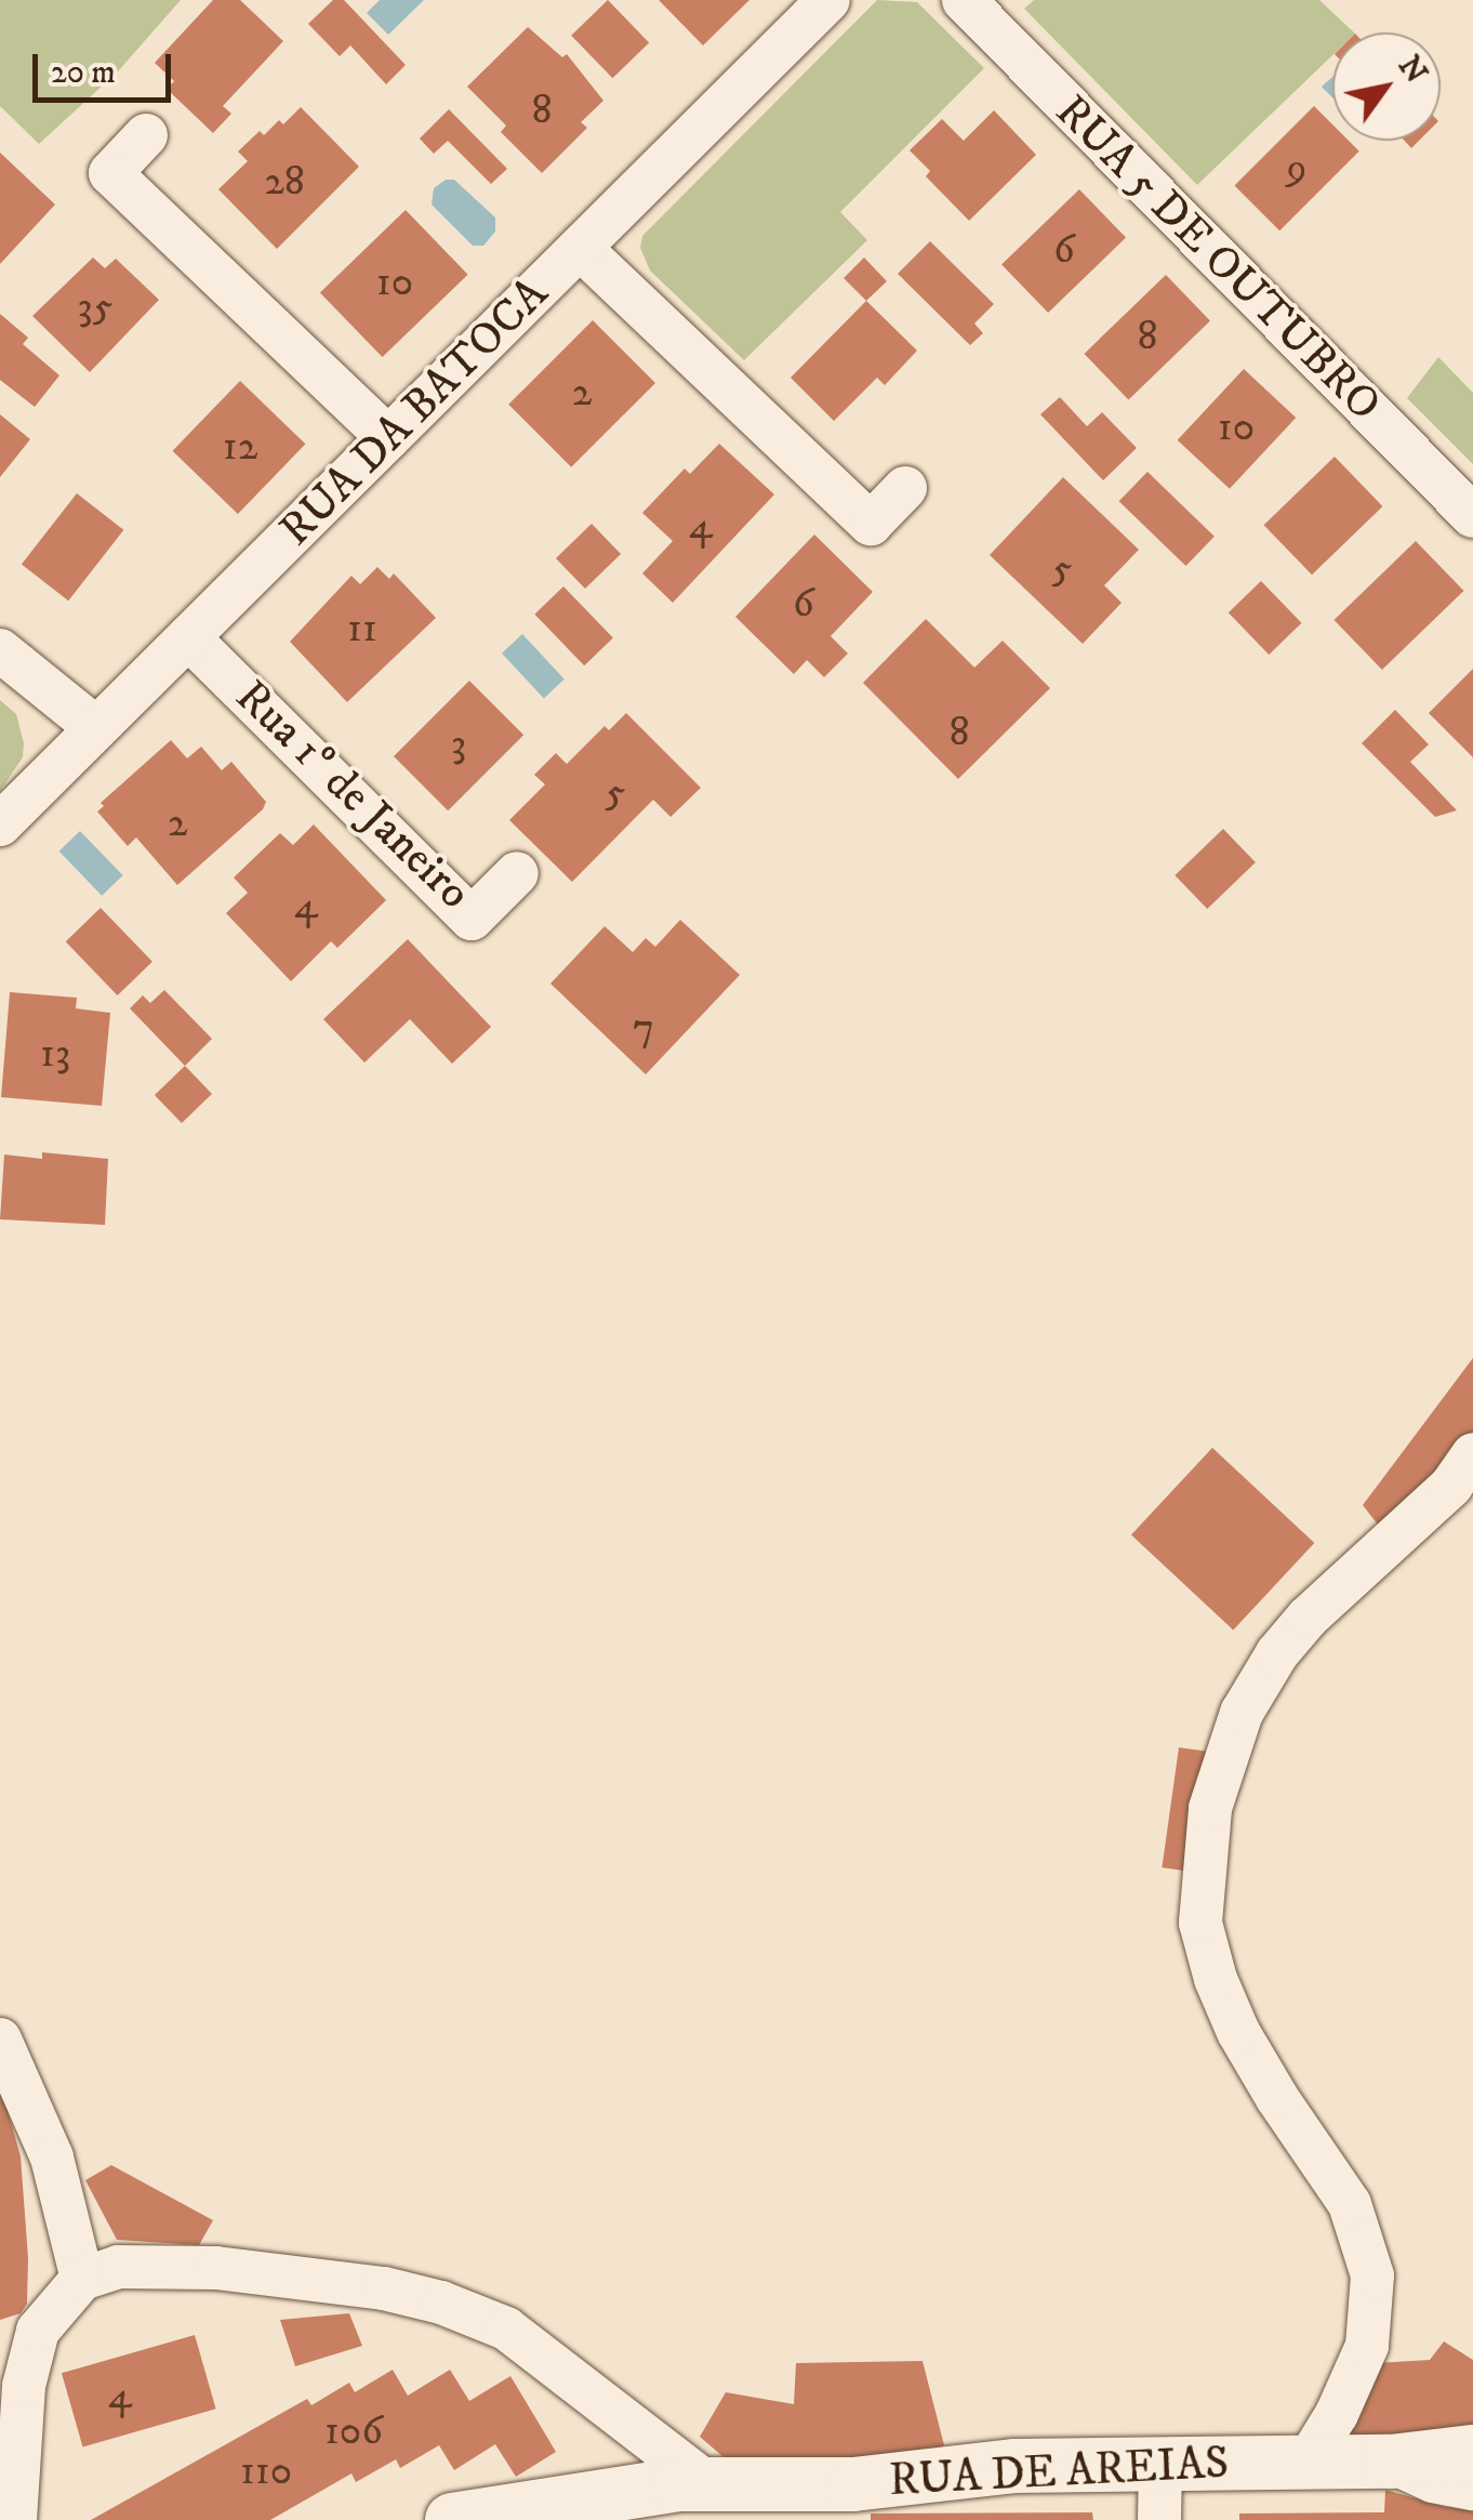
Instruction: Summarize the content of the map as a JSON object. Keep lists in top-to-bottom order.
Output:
{
  "streets": {
    "street": [
      "RUA 5 DE OUTUBRO",
      "RUA DA BATOCA",
      "Rua 1º de Janeiro",
      "RUA DE AREIAS"
    ]
  },
  "crossings": [
    ["RUA DA BATOCA", "Rua 1º de Janeiro"]
  ],
  "house_numbers": [
    "8",
    "9",
    "28",
    "6",
    "10",
    "35",
    "8",
    "2",
    "10",
    "12",
    "4",
    "5",
    "6",
    "11",
    "8",
    "3",
    "5",
    "2",
    "4",
    "7",
    "13",
    "4",
    "106",
    "110"
  ],
  "scale_bar": "20 m",
  "north": "top right"
}
